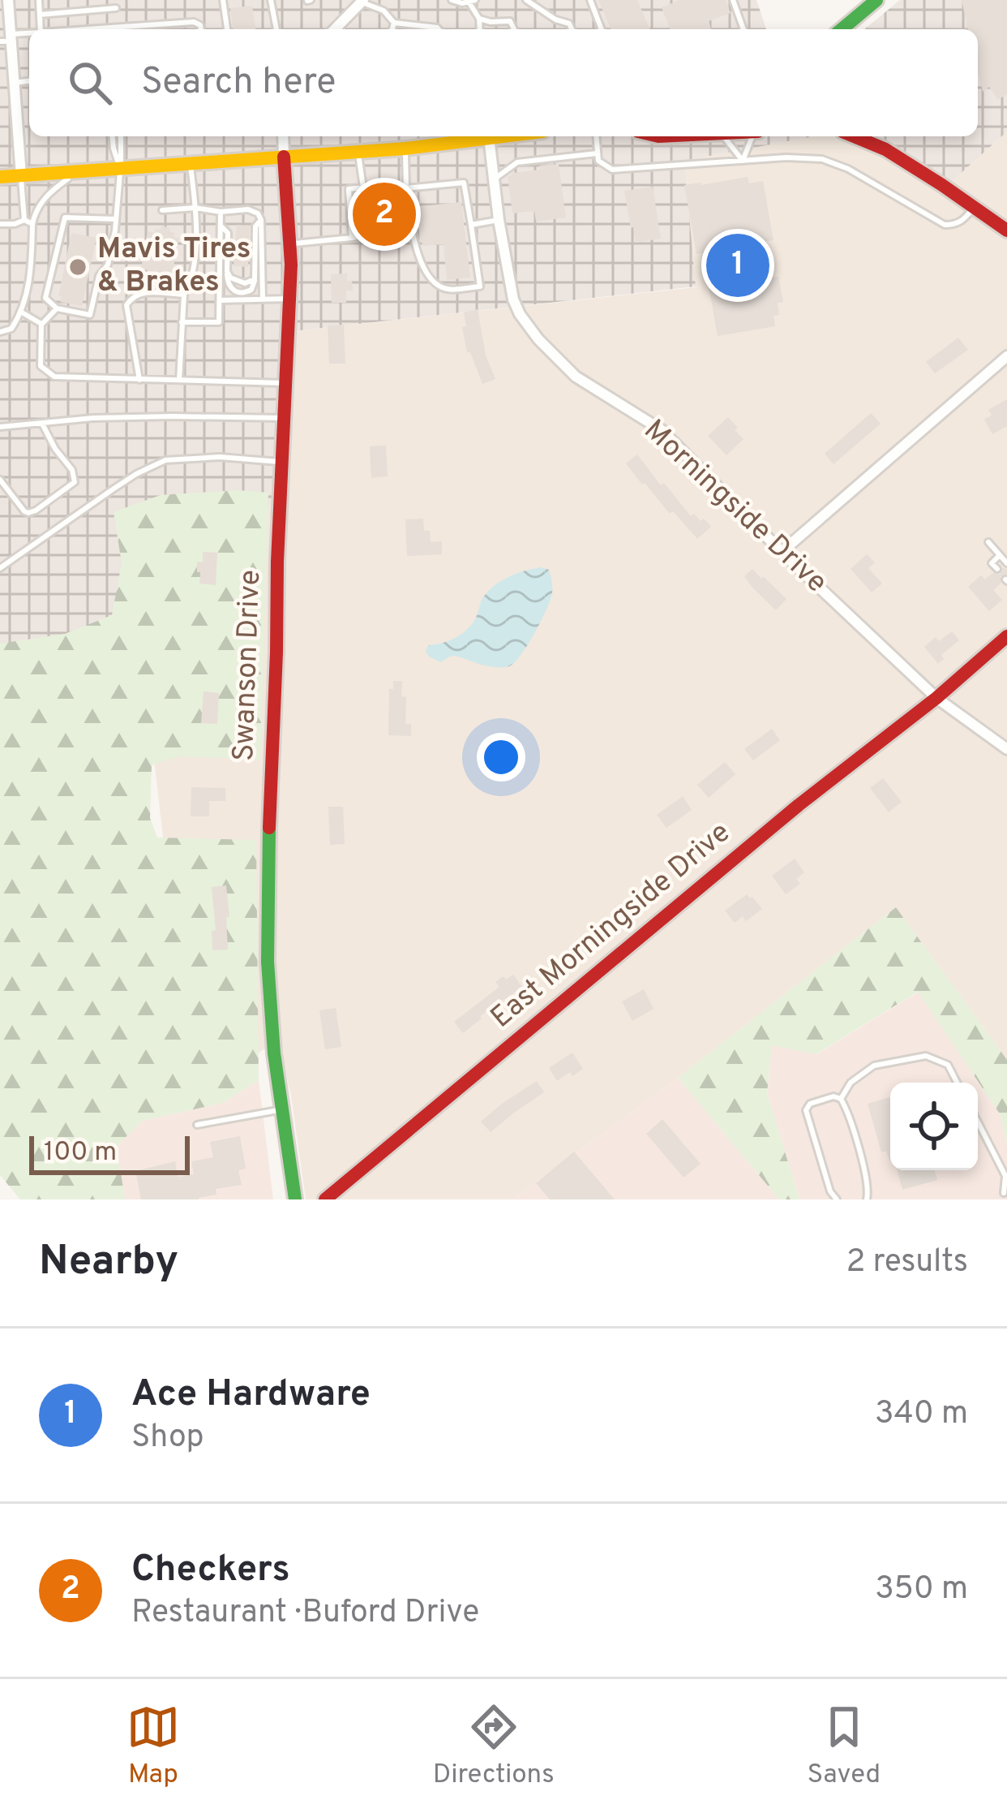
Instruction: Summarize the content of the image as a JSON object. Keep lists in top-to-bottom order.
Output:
{
  "streets": {
    "main road": ["Swanson Drive", "East Morningside Drive"],
    "street": ["Morningside Drive"]
  },
  "crossings": [
    ["Morningside Drive", "East Morningside Drive"]
  ],
  "places": ["Mavis Tires & Brakes"],
  "scale_bar": "100 m",
  "page": {
    "search": "Search here",
    "pins": ["2", "1"],
    "scale": "100 m",
    "heading": ["Nearby", "2 results"],
    "list": [
      {
        "mark": "1",
        "name": "Ace Hardware",
        "note": "Shop",
        "value": "340 m"
      },
      {
        "mark": "2",
        "name": "Checkers",
        "note": "Restaurant · Buford Drive",
        "value": "350 m"
      }
    ],
    "nav": ["Map", "Directions", "Saved"]
  }
}
